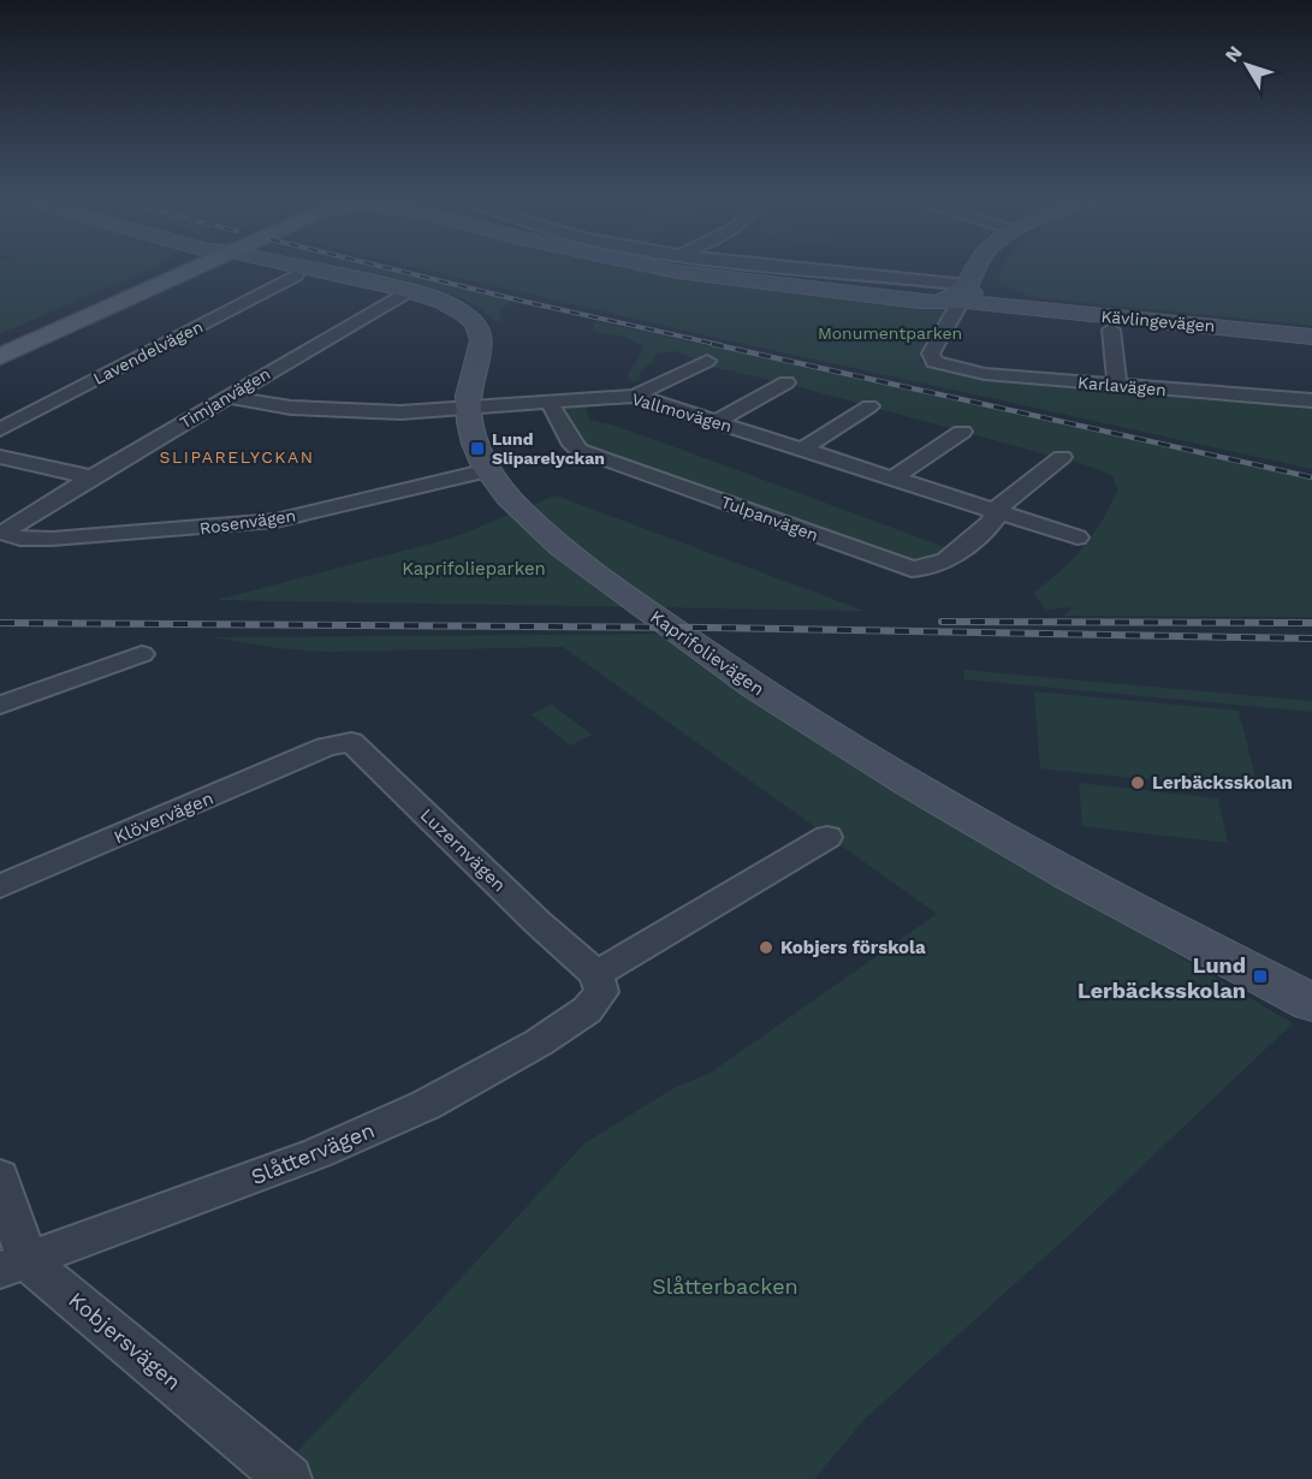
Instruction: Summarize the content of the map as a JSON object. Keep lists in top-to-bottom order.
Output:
{
  "streets": {
    "main road": ["Kävlingevägen", "Kaprifolievägen"],
    "street": [
      "Lavendelvägen",
      "Karlavägen",
      "Timjanvägen",
      "Vallmovägen",
      "Tulpanvägen",
      "Rosenvägen",
      "Klövervägen",
      "Luzernvägen",
      "Slåttervägen",
      "Kobjersvägen"
    ]
  },
  "crossings": [
    ["Kävlingevägen", "Karlavägen"],
    ["Timjanvägen", "Vallmovägen"],
    ["Timjanvägen", "Rosenvägen"],
    ["Timjanvägen", "Kaprifolievägen"],
    ["Vallmovägen", "Tulpanvägen"],
    ["Vallmovägen", "Kaprifolievägen"],
    ["Rosenvägen", "Kaprifolievägen"],
    ["Klövervägen", "Luzernvägen"],
    ["Luzernvägen", "Slåttervägen"],
    ["Slåttervägen", "Kobjersvägen"]
  ],
  "districts": ["SLIPARELYCKAN"],
  "parks": ["Monumentparken", "Kaprifolieparken", "Slåtterbacken"],
  "places": {
    "transit": ["Lund Sliparelyckan", "Lund Lerbäcksskolan"],
    "other": ["Lerbäcksskolan", "Kobjers förskola"]
  },
  "north": "top left"
}
